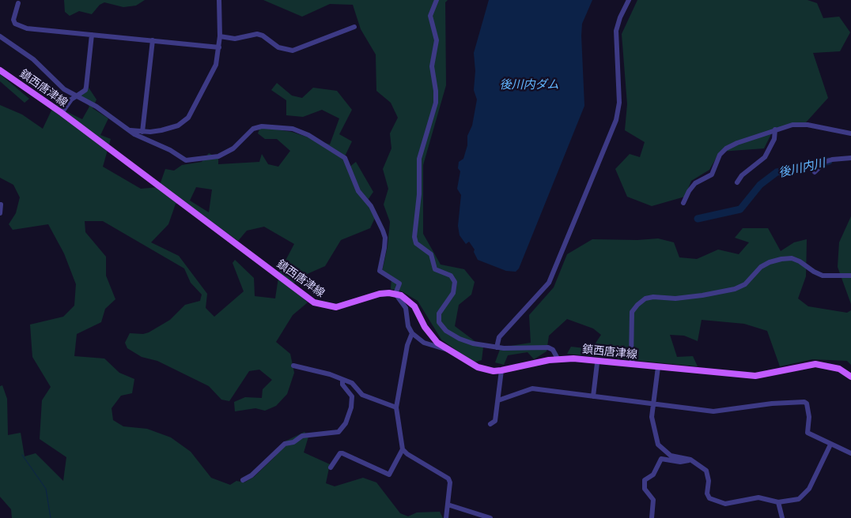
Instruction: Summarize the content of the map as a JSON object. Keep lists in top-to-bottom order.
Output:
{
  "streets": {
    "main road": ["鎮西唐津線"]
  },
  "water": ["後川内ダム", "後川内川"]
}
